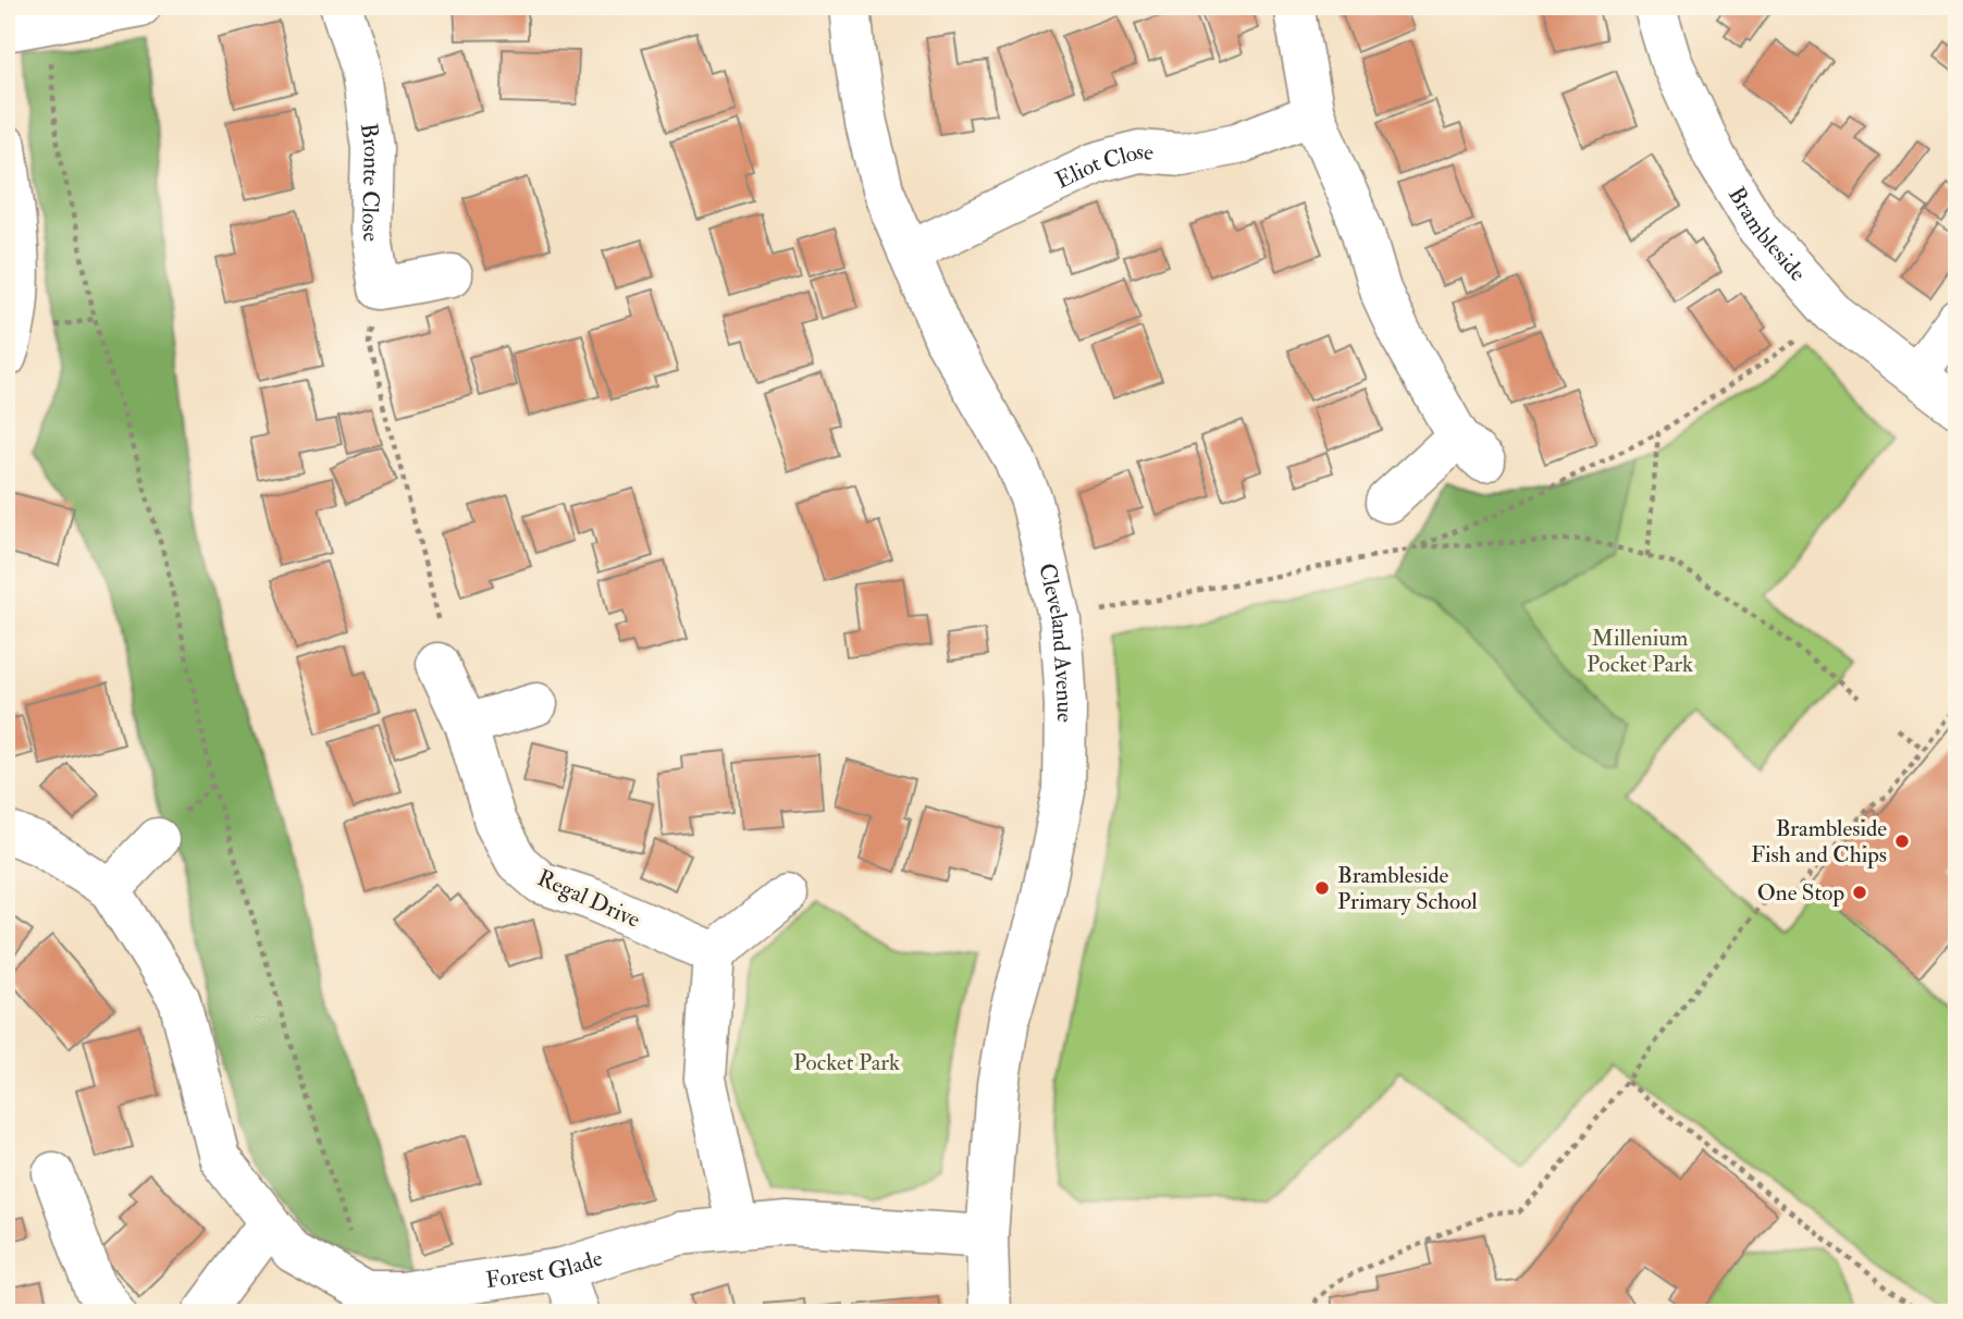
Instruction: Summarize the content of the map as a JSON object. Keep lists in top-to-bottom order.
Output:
{
  "streets": {
    "street": [
      "Eliot Close",
      "Bronte Close",
      "Brambleside",
      "Cleveland Avenue",
      "Regal Drive",
      "Forest Glade"
    ]
  },
  "crossings": [
    ["Eliot Close", "Cleveland Avenue"],
    ["Cleveland Avenue", "Forest Glade"]
  ],
  "parks": ["Millenium Pocket Park", "Pocket Park"],
  "places": ["Brambleside Fish and Chips", "Brambleside Primary School", "One Stop"]
}
